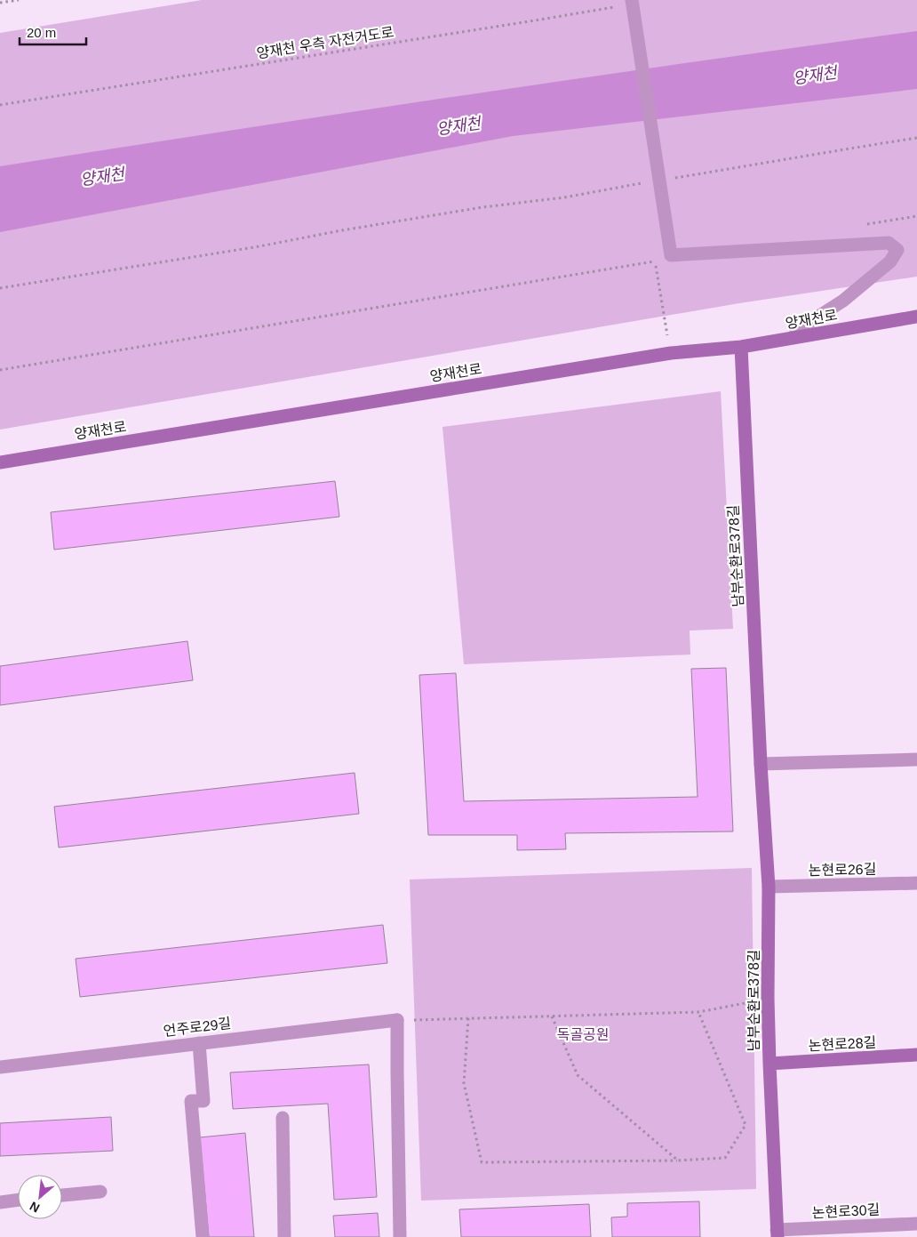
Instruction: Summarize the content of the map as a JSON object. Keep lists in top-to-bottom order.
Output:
{
  "streets": {
    "street": [
      "양재천로",
      "남부순환로378길",
      "논현로26길",
      "언주로29길",
      "논현로28길",
      "논현로30길"
    ],
    "path": ["양재천 우측 자전거도로"]
  },
  "crossings": [
    ["양재천로", "남부순환로378길"],
    ["남부순환로378길", "논현로26길"],
    ["남부순환로378길", "논현로28길"],
    ["남부순환로378길", "논현로30길"]
  ],
  "water": ["양재천"],
  "parks": ["독골공원"],
  "scale_bar": "20 m",
  "north": "bottom left"
}
